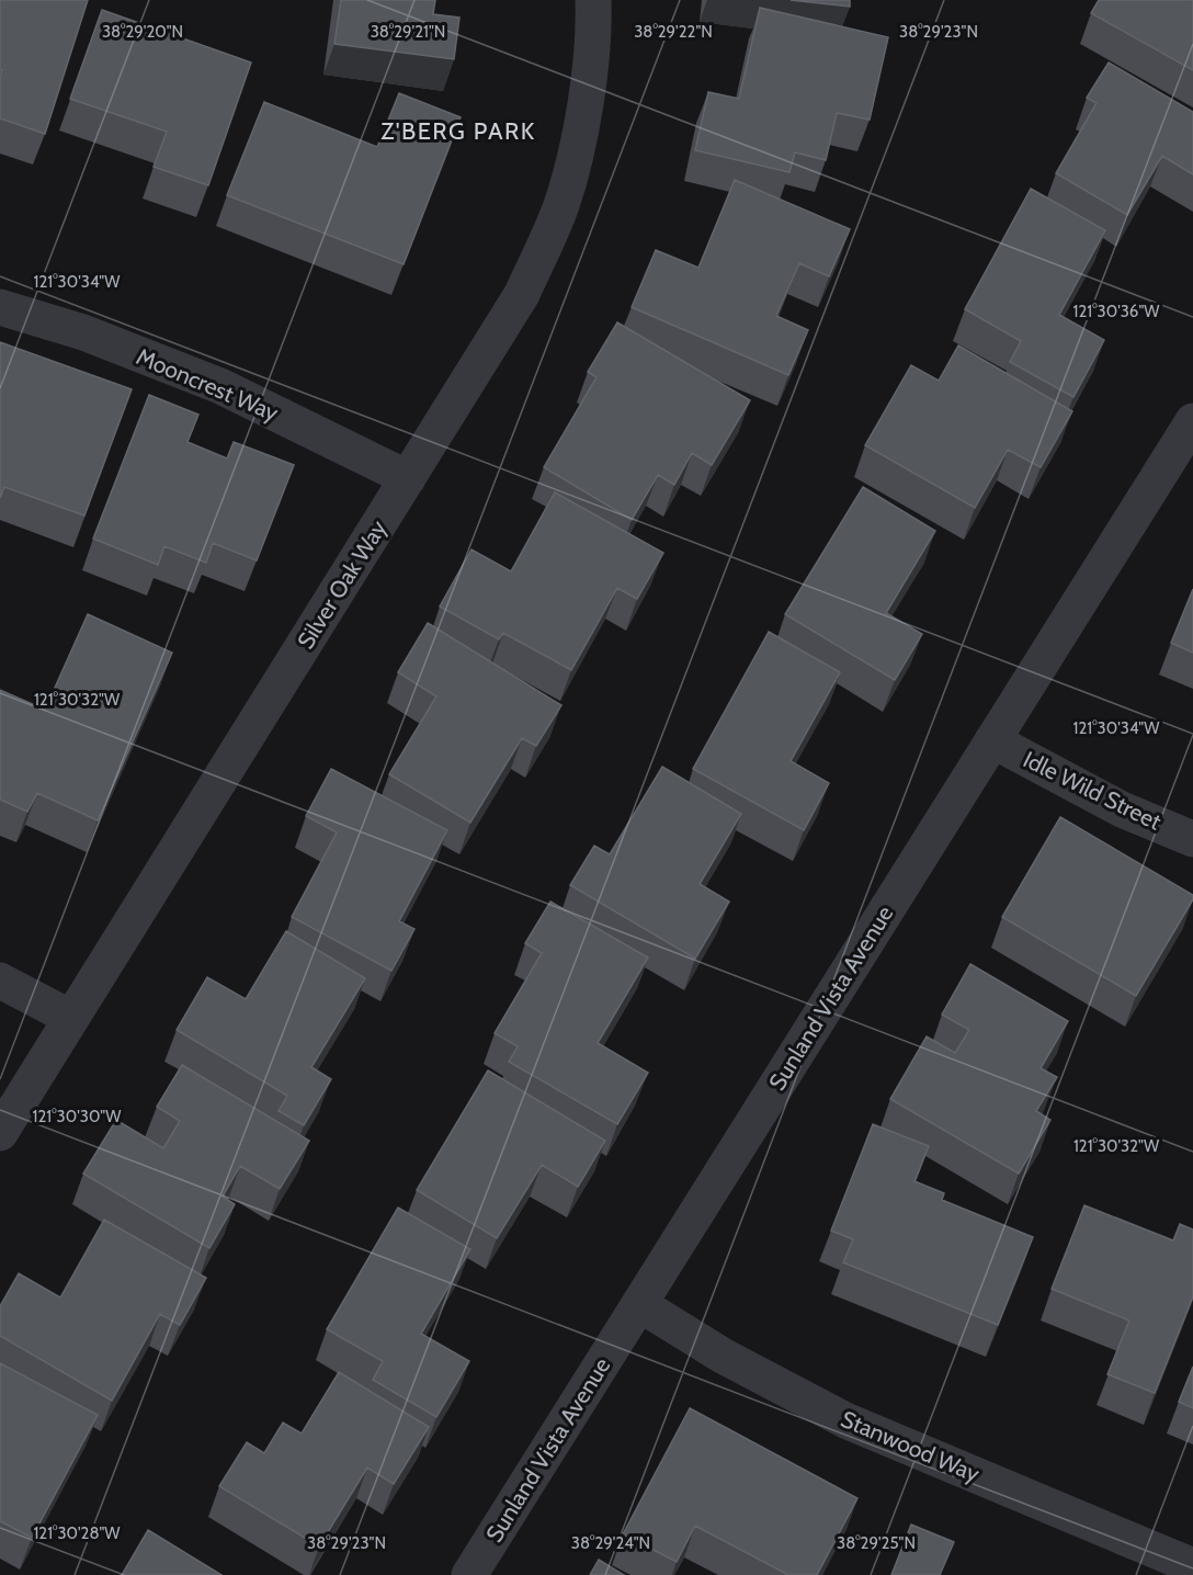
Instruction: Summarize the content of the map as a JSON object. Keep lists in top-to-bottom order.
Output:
{
  "streets": {
    "street": [
      "Mooncrest Way",
      "Silver Oak Way",
      "Idle Wild Street",
      "Sunland Vista Avenue",
      "Stanwood Way"
    ]
  },
  "crossings": [
    ["Mooncrest Way", "Silver Oak Way"],
    ["Idle Wild Street", "Sunland Vista Avenue"],
    ["Sunland Vista Avenue", "Stanwood Way"]
  ],
  "districts": ["Z'BERG PARK"],
  "coordinates": [
    "38°29'20\"N",
    "38°29'21\"N",
    "38°29'22\"N",
    "38°29'23\"N",
    "121°30'34\"W",
    "121°30'36\"W",
    "121°30'32\"W",
    "121°30'30\"W",
    "121°30'28\"W",
    "38°29'24\"N",
    "38°29'25\"N"
  ]
}
